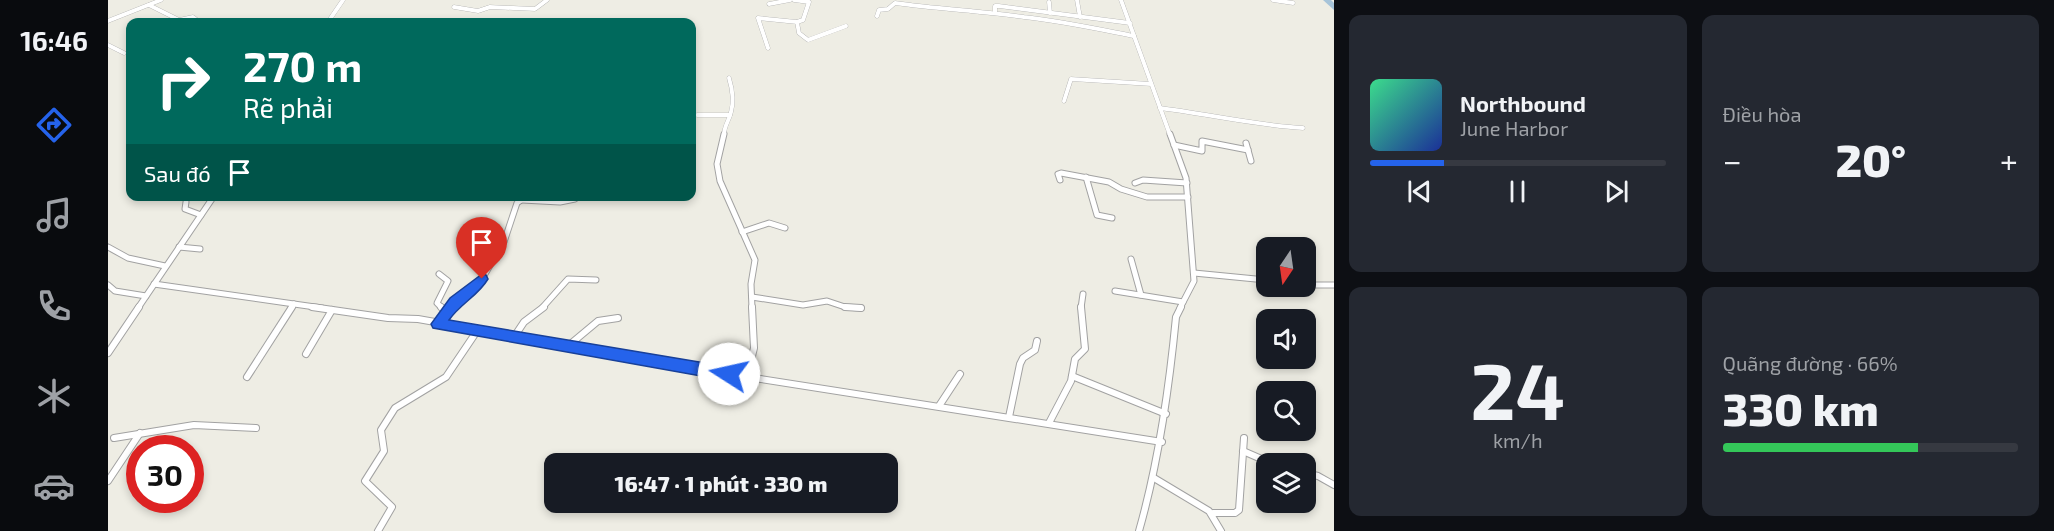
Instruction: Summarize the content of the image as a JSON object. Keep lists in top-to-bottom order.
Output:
{
  "north": "bottom",
  "page": {
    "tabs": "16:46",
    "tile": [
      "Điều hòa",
      ["24", "km/h"],
      ["Quãng đường · 66%", "330 km"]
    ],
    "turn": ["270 m", "Rẽ phải"],
    "song": ["Northbound", "June Harbor"],
    "heat": ["−", "20°", "+"],
    "then": "Sau đó",
    "limit": "30",
    "trip": "16:47 · 1 phút · 330 m"
  }
}
